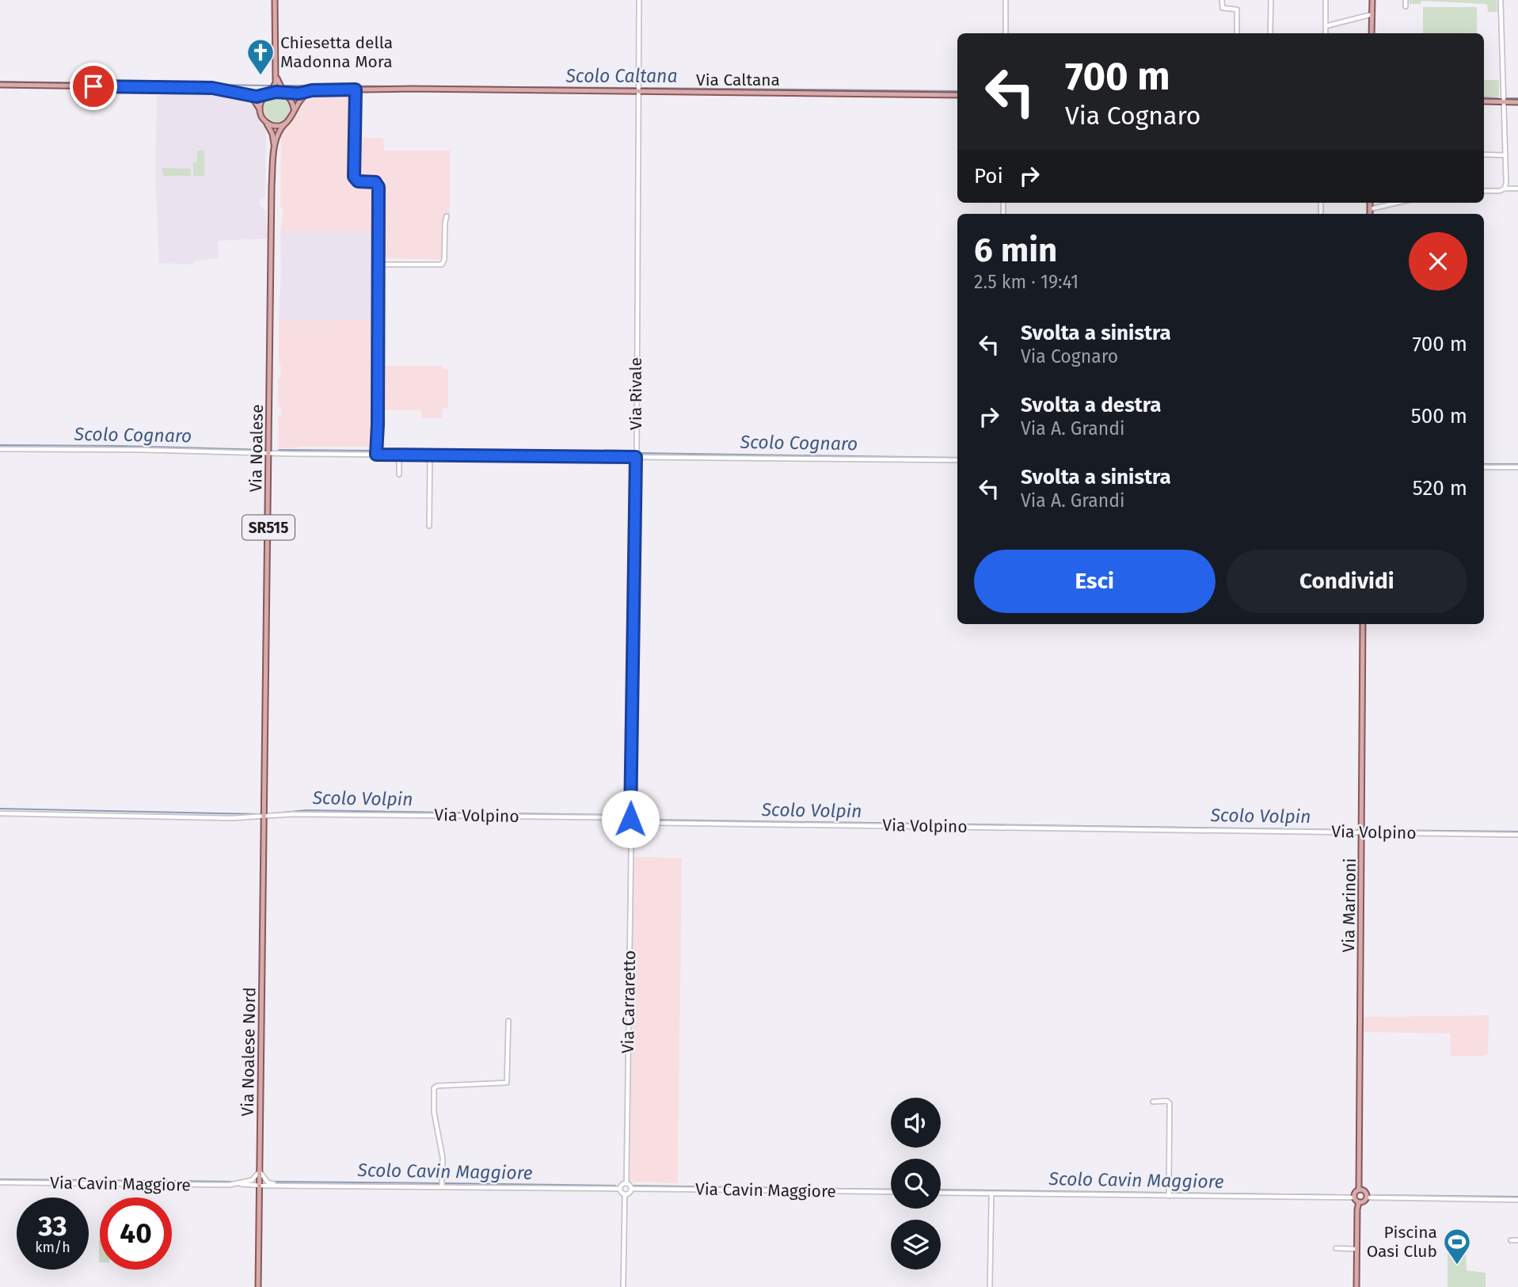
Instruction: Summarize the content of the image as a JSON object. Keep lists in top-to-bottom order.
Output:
{
  "streets": {
    "main road": [
      "Via Caltana",
      "Via Noalese",
      "SR515",
      "Via Marinoni",
      "Via Noalese Nord"
    ],
    "street": [
      "Via Rivale",
      "Via Volpino",
      "Via Carraretto",
      "Via Cavin Maggiore"
    ]
  },
  "crossings": [
    ["Via Caltana", "Via Rivale"],
    ["Via Caltana", "Via Noalese"],
    ["Via Rivale", "Via Volpino"],
    ["Via Rivale", "Via Carraretto"],
    ["Via Noalese", "Via Volpino"],
    ["Via Noalese", "Via Noalese Nord"],
    ["Via Volpino", "Via Marinoni"],
    ["Via Volpino", "Via Carraretto"],
    ["Via Volpino", "Via Noalese Nord"],
    ["Via Carraretto", "Via Cavin Maggiore"],
    ["Via Noalese Nord", "Via Cavin Maggiore"]
  ],
  "water": [
    "Scolo Caltana",
    "Scolo Cognaro",
    "Scolo Volpin",
    "Scolo Cavin Maggiore"
  ],
  "places": {
    "church": ["Chiesetta della Madonna Mora"],
    "sports": ["Piscina Oasi Club"]
  },
  "page": {
    "turn": ["700 m", "Via Cognaro"],
    "then": "Poi",
    "heading": ["6 min", "2.5 km · 19:41"],
    "list": [
      {
        "name": "Svolta a sinistra",
        "note": "Via Cognaro",
        "value": "700 m"
      },
      {
        "name": "Svolta a destra",
        "note": "Via A. Grandi",
        "value": "500 m"
      },
      {
        "name": "Svolta a sinistra",
        "note": "Via A. Grandi",
        "value": "520 m"
      }
    ],
    "buttons": ["Esci", "Condividi"],
    "speed": "33 km/h",
    "limit": "40"
  }
}
